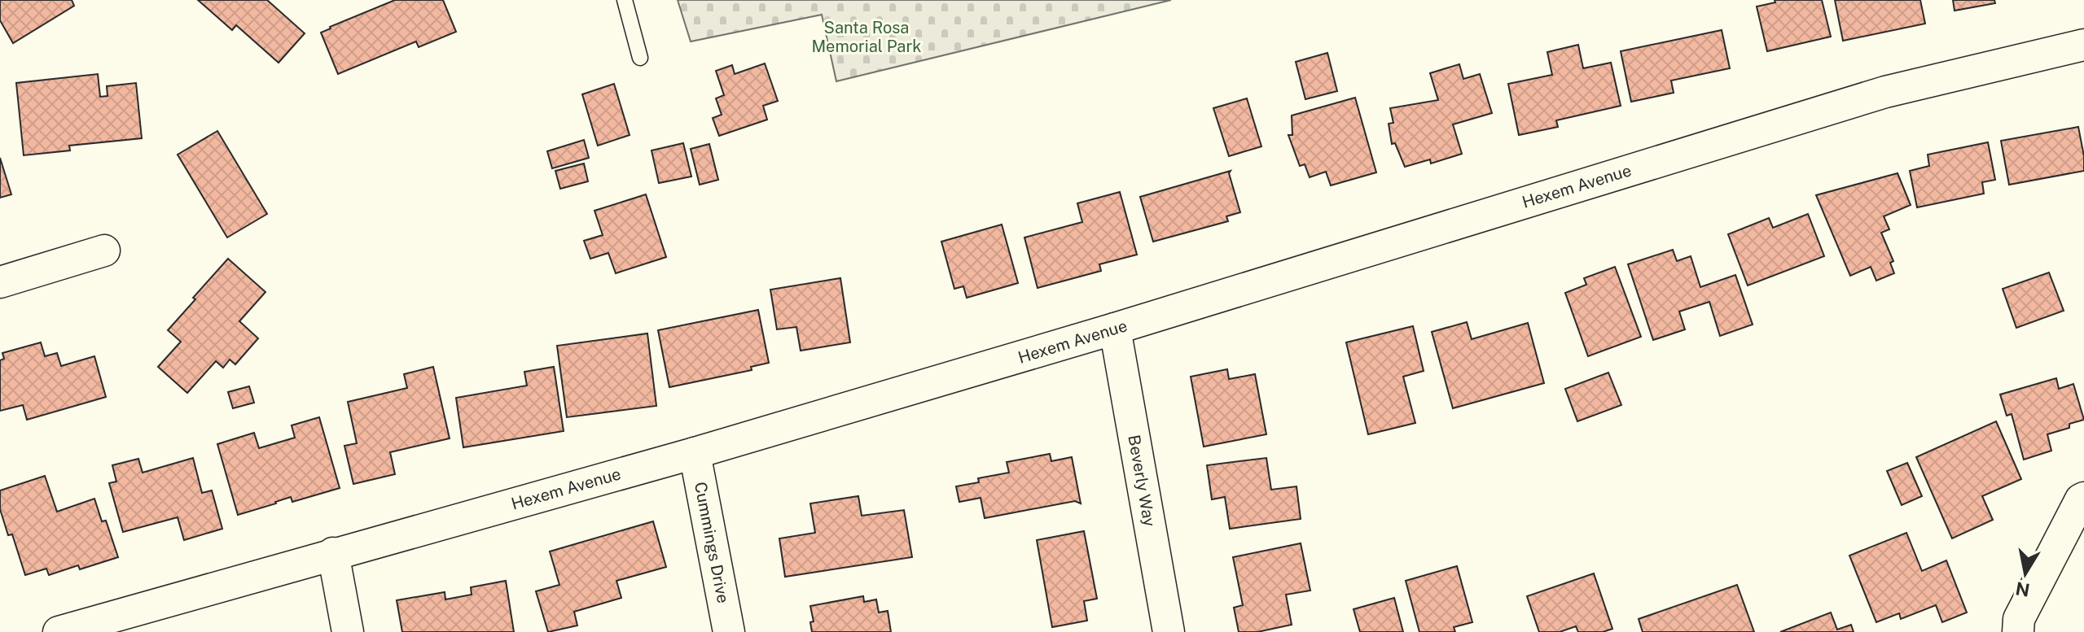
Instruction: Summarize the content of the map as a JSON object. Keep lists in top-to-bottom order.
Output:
{
  "streets": {
    "street": ["Hexem Avenue", "Beverly Way", "Cummings Drive"]
  },
  "crossings": [
    ["Hexem Avenue", "Beverly Way"],
    ["Hexem Avenue", "Cummings Drive"]
  ],
  "parks": ["Santa Rosa Memorial Park"],
  "north": "bottom"
}
